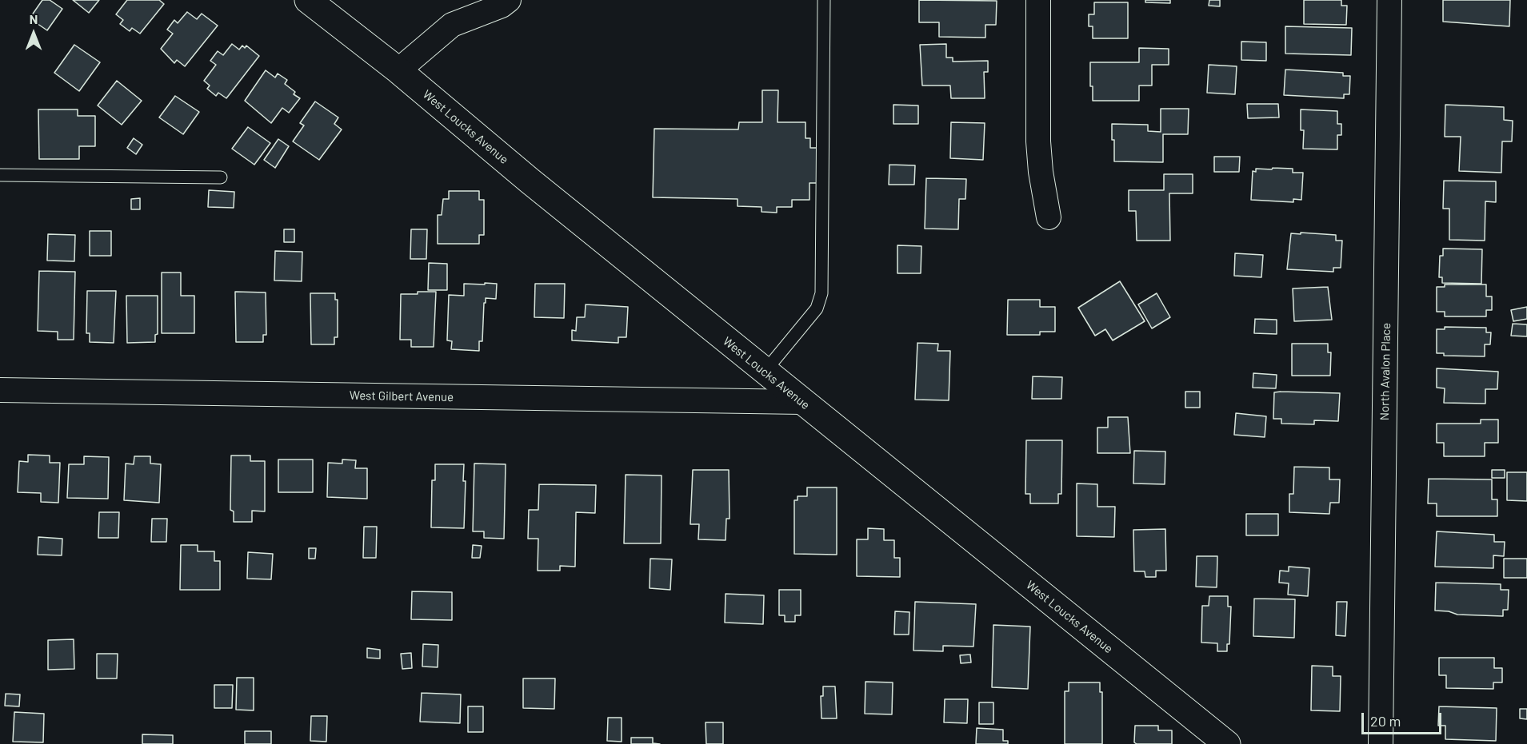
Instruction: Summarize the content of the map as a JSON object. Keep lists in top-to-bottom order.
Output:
{
  "streets": {
    "street": ["West Loucks Avenue", "North Avalon Place", "West Gilbert Avenue"]
  },
  "crossings": [
    ["West Loucks Avenue", "West Gilbert Avenue"]
  ],
  "scale_bar": "20 m",
  "north": "top"
}
